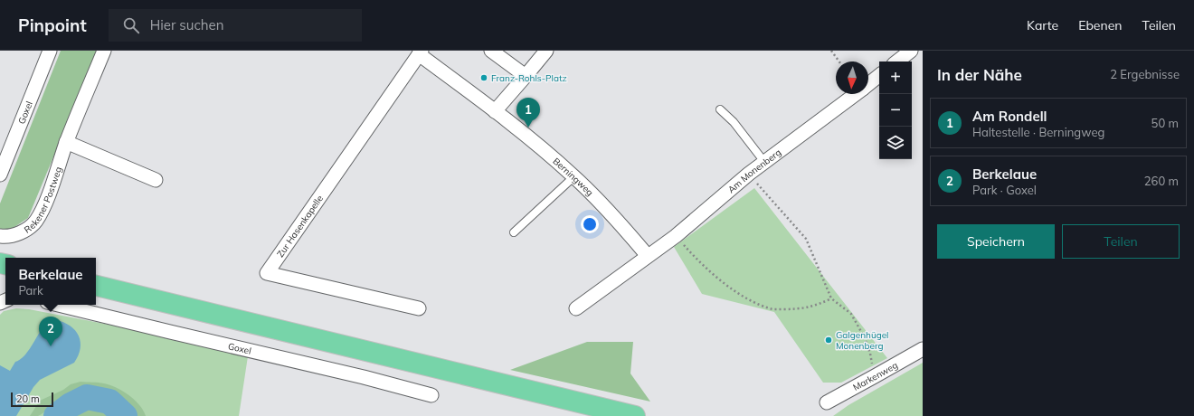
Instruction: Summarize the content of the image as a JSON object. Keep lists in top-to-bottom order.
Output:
{
  "streets": {
    "street": [
      "Goxel",
      "Am Monenberg",
      "Berningweg",
      "Rekener Postweg",
      "Zur Hasenkapelle",
      "Markenweg"
    ]
  },
  "crossings": [
    ["Am Monenberg", "Berningweg"],
    ["Berningweg", "Zur Hasenkapelle"]
  ],
  "places": ["Franz-Rohls-Platz", "Galgenhügel Monenberg"],
  "scale_bar": "20 m",
  "north": "bottom",
  "page": {
    "header": "Pinpoint",
    "search": "Hier suchen",
    "nav": ["Karte", "Ebenen", "Teilen"],
    "heading": ["In der Nähe", "2 Ergebnisse"],
    "map_buttons": ["+", "−"],
    "pins": ["1", "2"],
    "list": [
      {
        "mark": "1",
        "name": "Am Rondell",
        "note": "Haltestelle · Berningweg",
        "value": "50 m"
      },
      {
        "mark": "2",
        "name": "Berkelaue",
        "note": "Park · Goxel",
        "value": "260 m"
      }
    ],
    "buttons": ["Speichern", "Teilen"],
    "popup": ["Berkelaue", "Park"],
    "scale": "20 m"
  }
}
